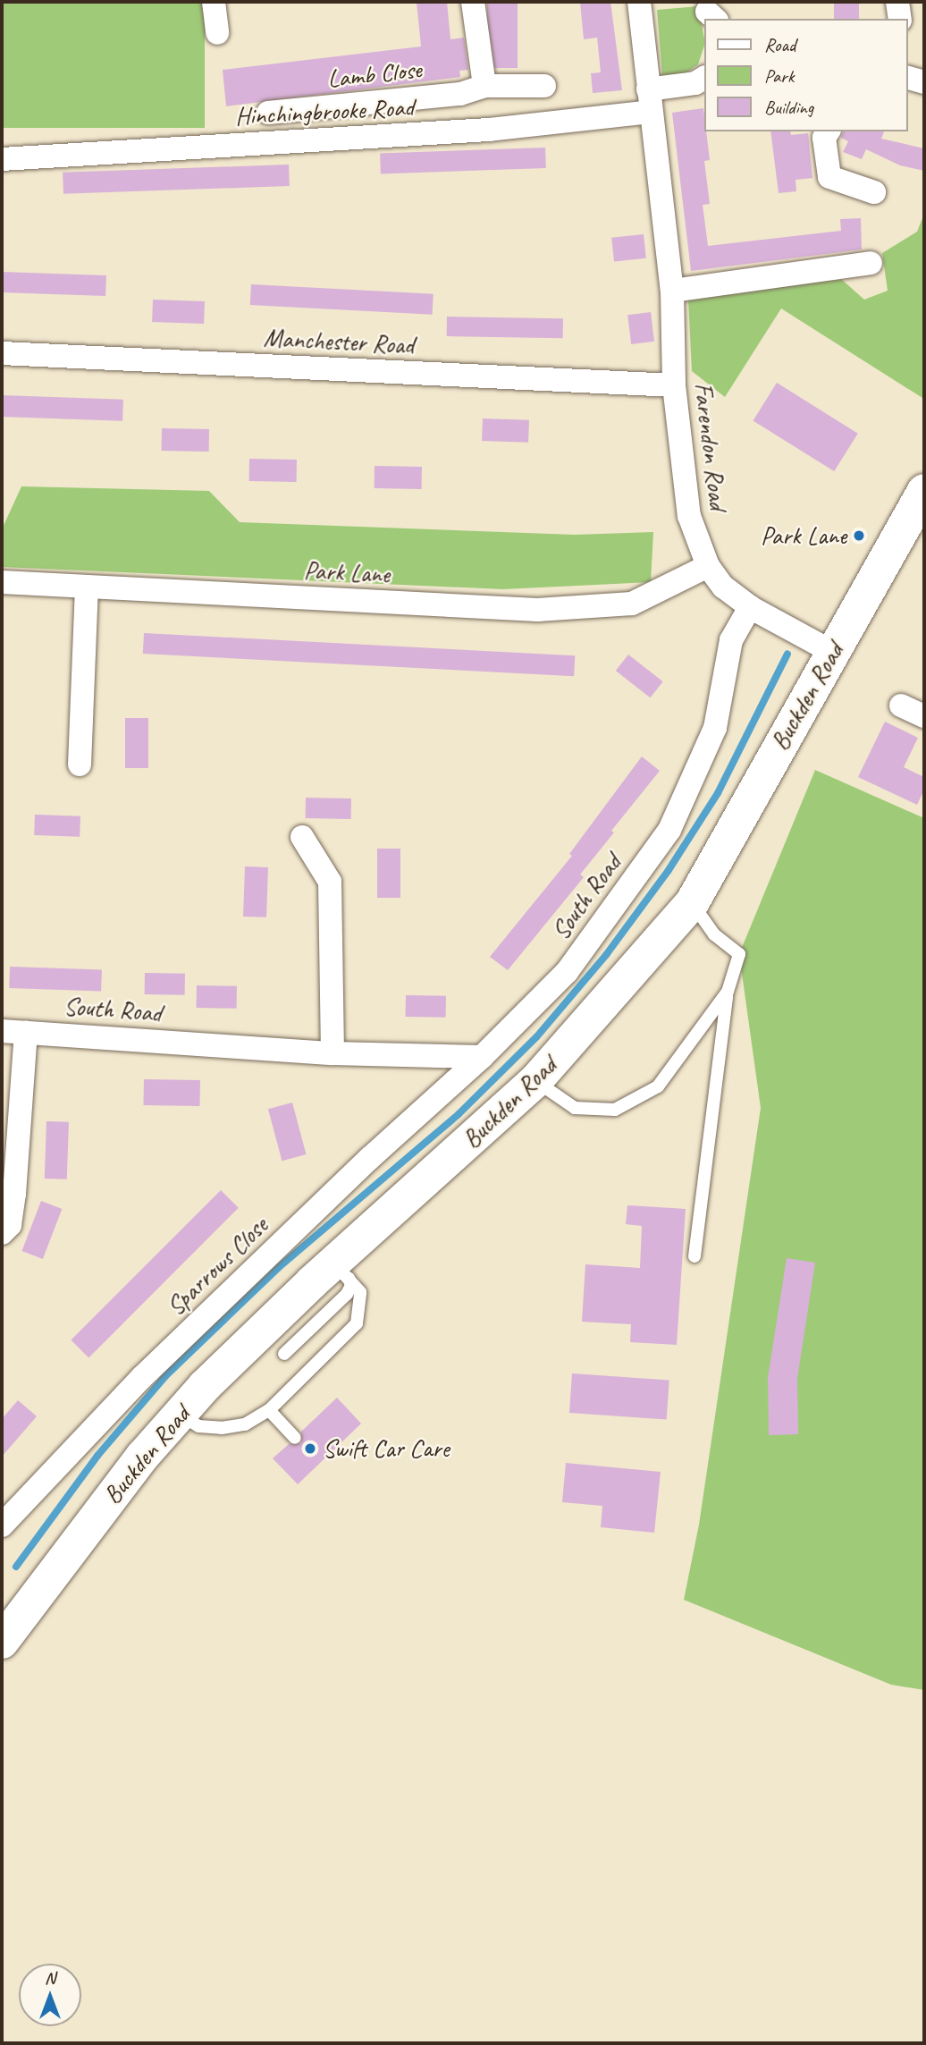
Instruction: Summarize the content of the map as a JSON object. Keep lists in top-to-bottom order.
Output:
{
  "streets": {
    "main road": ["Buckden Road"],
    "street": [
      "Lamb Close",
      "Hinchingbrooke Road",
      "Manchester Road",
      "Farendon Road",
      "Park Lane",
      "South Road",
      "Sparrows Close"
    ]
  },
  "crossings": [
    ["Hinchingbrooke Road", "Farendon Road"],
    ["Manchester Road", "Farendon Road"],
    ["Farendon Road", "Park Lane"],
    ["Farendon Road", "Buckden Road"],
    ["Farendon Road", "South Road"],
    ["South Road", "Sparrows Close"]
  ],
  "places": ["Park Lane", "Swift Car Care"],
  "legend": ["Road", "Park", "Building"],
  "north": "top"
}
